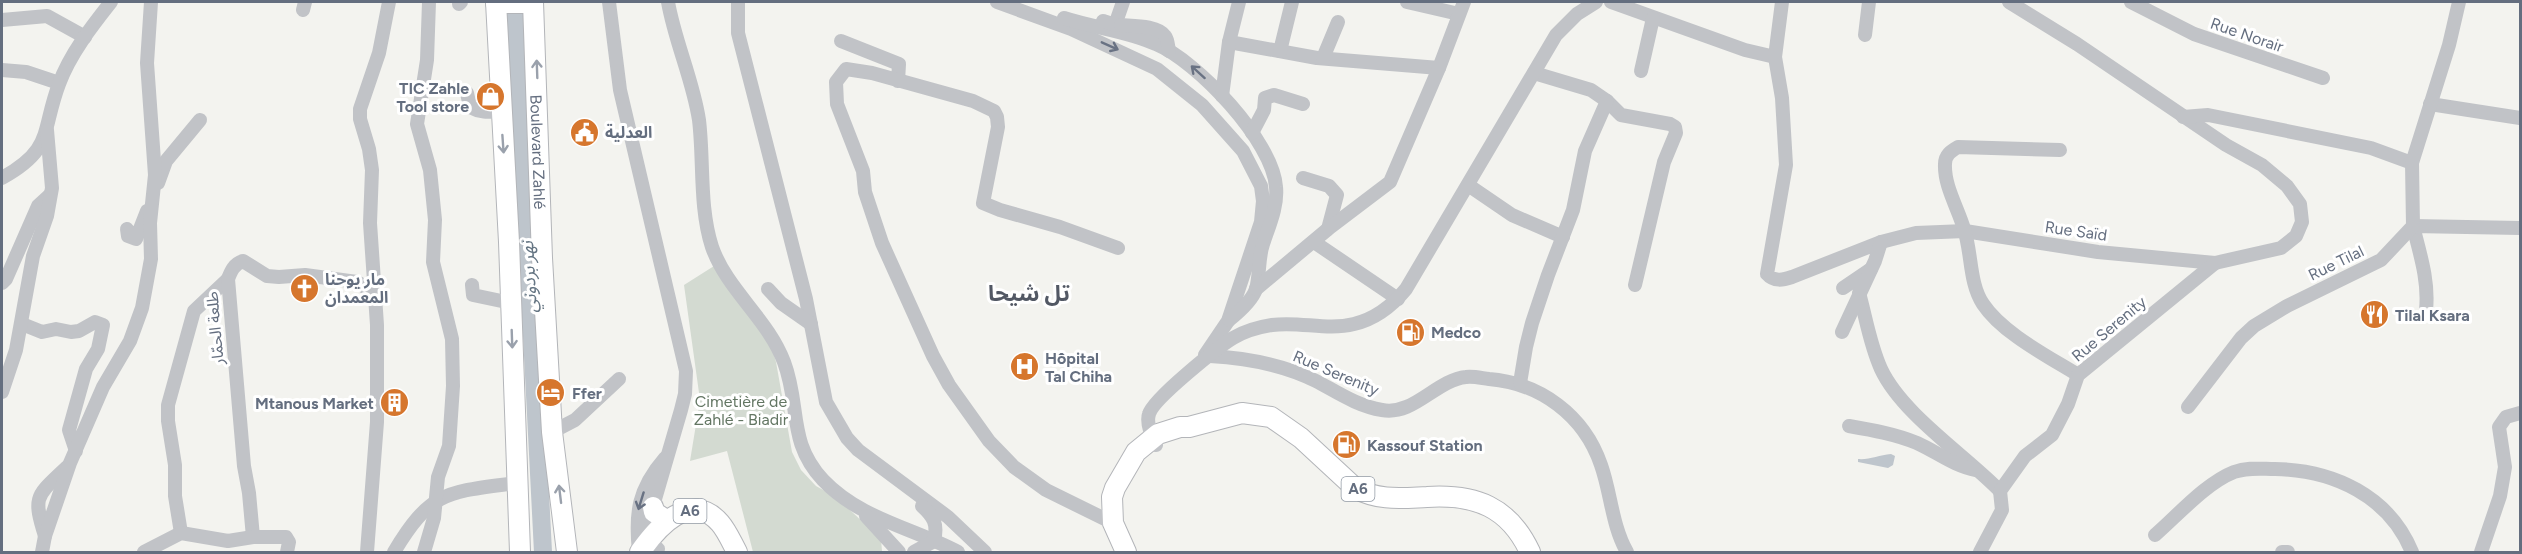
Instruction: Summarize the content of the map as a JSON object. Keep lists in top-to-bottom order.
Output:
{
  "streets": {
    "highway": ["Boulevard Zahlé", "A6"],
    "street": [
      "Rue Norair",
      "Rue Saïd",
      "Rue Tilal",
      "طلعة الحمّار",
      "Rue Serenity"
    ]
  },
  "crossings": [
    ["Rue Saïd", "Rue Serenity"]
  ],
  "districts": ["تل شيحا"],
  "water": ["نهر بردوني"],
  "parks": ["Cimetière de Zahlé - Biadir"],
  "places": {
    "shop": ["TIC Zahle Tool store"],
    "public building": ["العدلية"],
    "church": ["مار يوحنا المعمدان"],
    "restaurant": ["Tilal Ksara"],
    "fuel station": ["Medco", "Kassouf Station"],
    "hospital": ["Hôpital Tal Chiha"],
    "hotel": ["Ffer"],
    "building": ["Mtanous Market"]
  }
}
